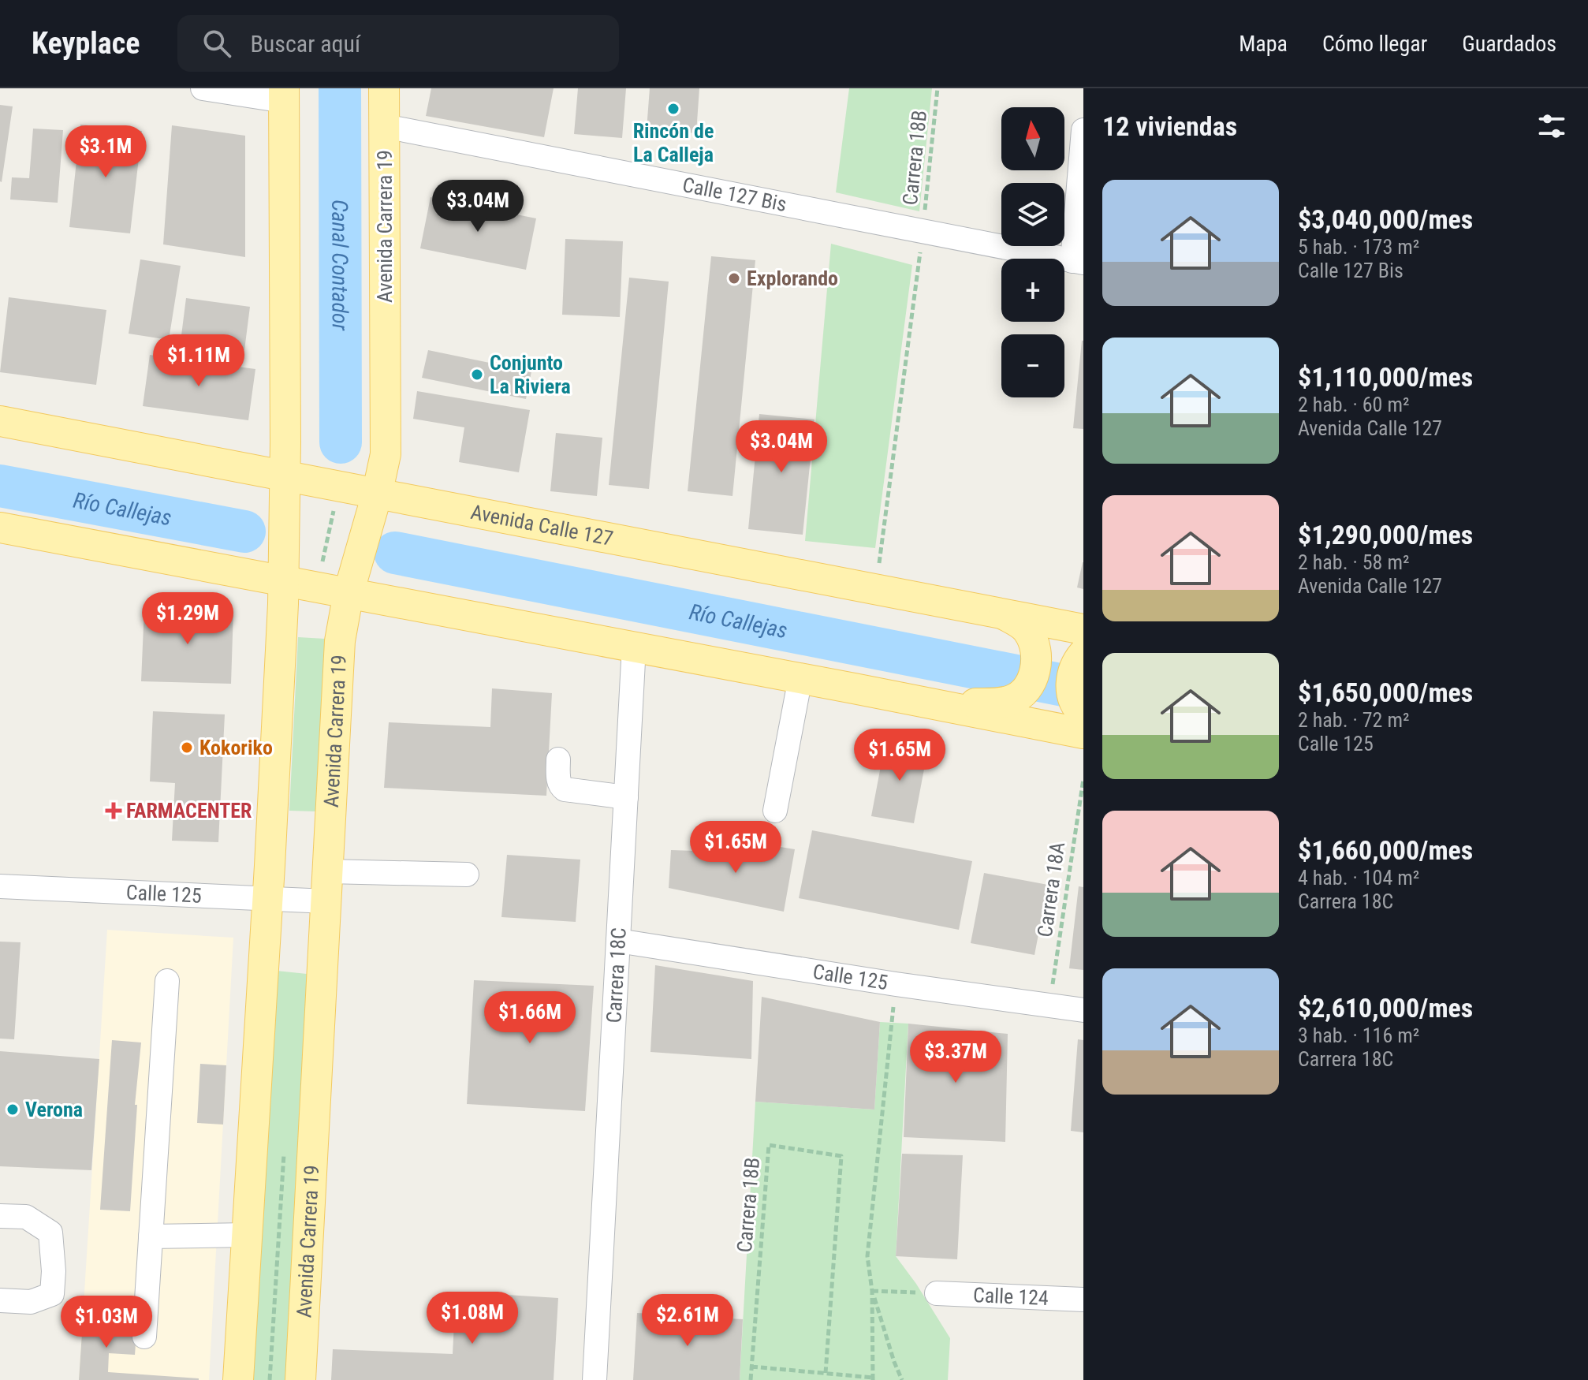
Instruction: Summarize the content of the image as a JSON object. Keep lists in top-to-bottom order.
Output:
{
  "streets": {
    "main road": ["Avenida Carrera 19", "Avenida Calle 127"],
    "street": [
      "Calle 127 Bis",
      "Calle 125",
      "Carrera 18C",
      "Calle 124"
    ],
    "path": ["Carrera 18B", "Carrera 18A"]
  },
  "crossings": [
    ["Carrera 18B", "Calle 127 Bis"],
    ["Carrera 18B", "Avenida Calle 127"],
    ["Calle 127 Bis", "Avenida Carrera 19"],
    ["Avenida Carrera 19", "Avenida Calle 127"],
    ["Avenida Carrera 19", "Calle 125"],
    ["Carrera 18A", "Calle 125"],
    ["Calle 125", "Carrera 18C"]
  ],
  "water": ["Canal Contador", "Río Callejas"],
  "places": {
    "other": [
      "Rincón de La Calleja",
      "Explorando",
      "Conjunto La Riviera",
      "Kokoriko",
      "Verona"
    ],
    "health": ["FARMACENTER"]
  },
  "north": "top",
  "page": {
    "header": "Keyplace",
    "search": "Buscar aquí",
    "nav": ["Mapa", "Cómo llegar", "Guardados"],
    "heading": "12 viviendas",
    "map_buttons": ["+", "−"],
    "price": [
      "$3.1M",
      "$3.04M",
      "$1.11M",
      "$3.04M",
      "$1.29M",
      "$1.65M",
      "$1.65M",
      "$1.66M",
      "$3.37M",
      "$1.08M",
      "$2.61M",
      "$1.03M"
    ],
    "list": [
      {
        "name": "$3,040,000/mes",
        "note": "5 hab. · 173 m² · Calle 127 Bis"
      },
      {
        "name": "$1,110,000/mes",
        "note": "2 hab. · 60 m² · Avenida Calle 127"
      },
      {
        "name": "$1,290,000/mes",
        "note": "2 hab. · 58 m² · Avenida Calle 127"
      },
      {
        "name": "$1,650,000/mes",
        "note": "2 hab. · 72 m² · Calle 125"
      },
      {
        "name": "$1,660,000/mes",
        "note": "4 hab. · 104 m² · Carrera 18C"
      },
      {
        "name": "$2,610,000/mes",
        "note": "3 hab. · 116 m² · Carrera 18C"
      }
    ]
  }
}
